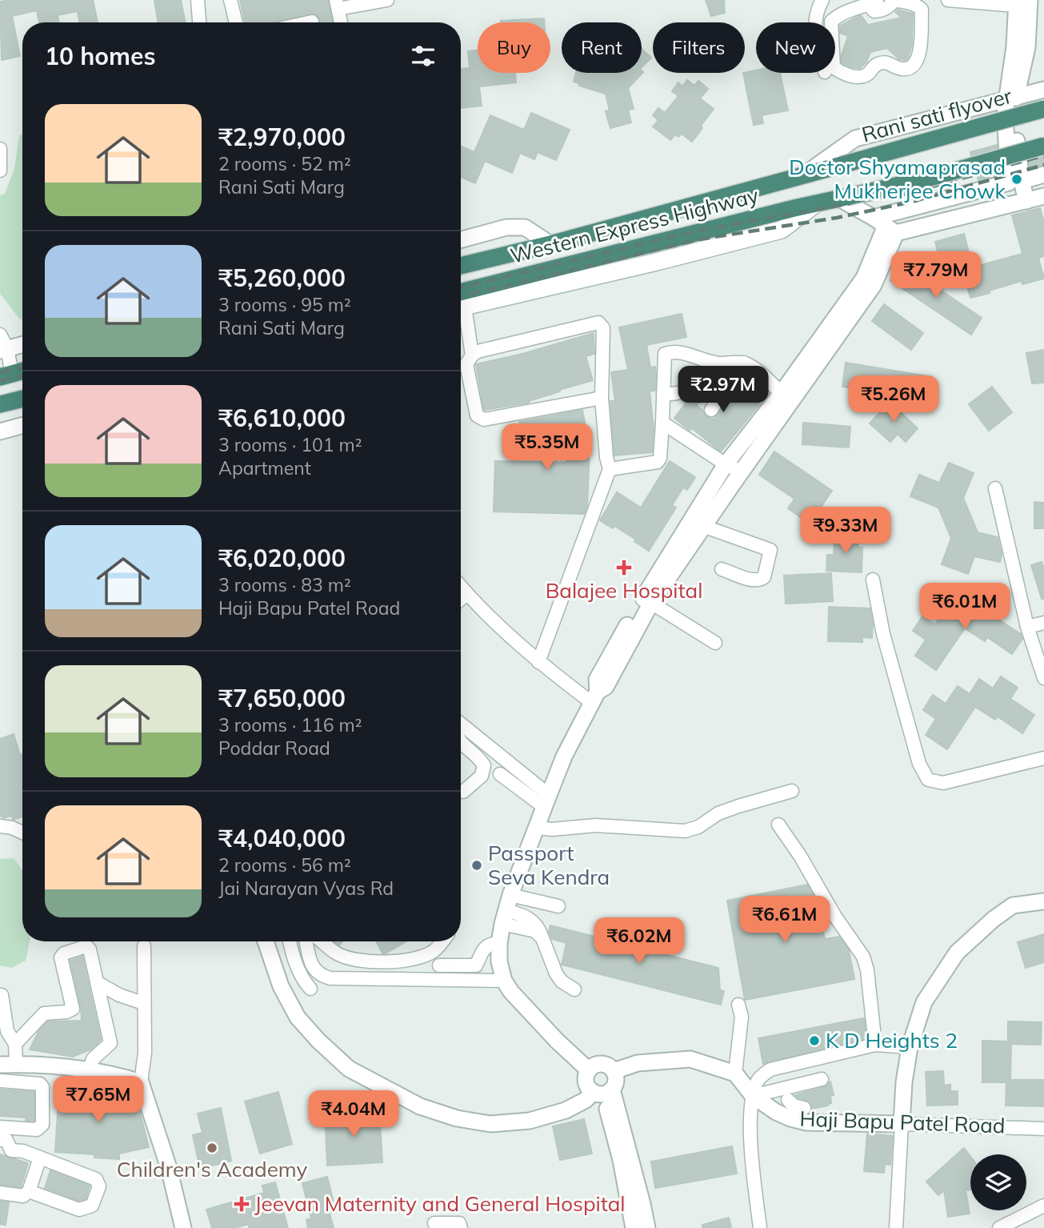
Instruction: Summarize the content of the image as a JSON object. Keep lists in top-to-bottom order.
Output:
{
  "streets": {
    "highway": ["Rani sati flyover", "Western Express Highway"],
    "street": ["Haji Bapu Patel Road"]
  },
  "crossings": [
    ["Rani sati flyover", "Western Express Highway"]
  ],
  "places": {
    "other": [
      "Doctor Shyamaprasad Mukherjee Chowk",
      "Passport Seva Kendra",
      "K D Heights 2",
      "Children's Academy"
    ],
    "health": ["Balajee Hospital", "Jeevan Maternity and General Hospital"]
  },
  "page": {
    "chip": [
      "Buy",
      "Rent",
      "Filters",
      "New"
    ],
    "heading": "10 homes",
    "list": [
      {
        "name": "₹2,970,000",
        "note": "2 rooms · 52 m² · Rani Sati Marg"
      },
      {
        "name": "₹5,260,000",
        "note": "3 rooms · 95 m² · Rani Sati Marg"
      },
      {
        "name": "₹6,610,000",
        "note": "3 rooms · 101 m² · Apartment"
      },
      {
        "name": "₹6,020,000",
        "note": "3 rooms · 83 m² · Haji Bapu Patel Road"
      },
      {
        "name": "₹7,650,000",
        "note": "3 rooms · 116 m² · Poddar Road"
      },
      {
        "name": "₹4,040,000",
        "note": "2 rooms · 56 m² · Jai Narayan Vyas Rd"
      }
    ],
    "price": [
      "₹7.79M",
      "₹2.97M",
      "₹5.26M",
      "₹5.35M",
      "₹9.33M",
      "₹6.01M",
      "₹6.61M",
      "₹6.02M",
      "₹7.65M",
      "₹4.04M"
    ]
  }
}
